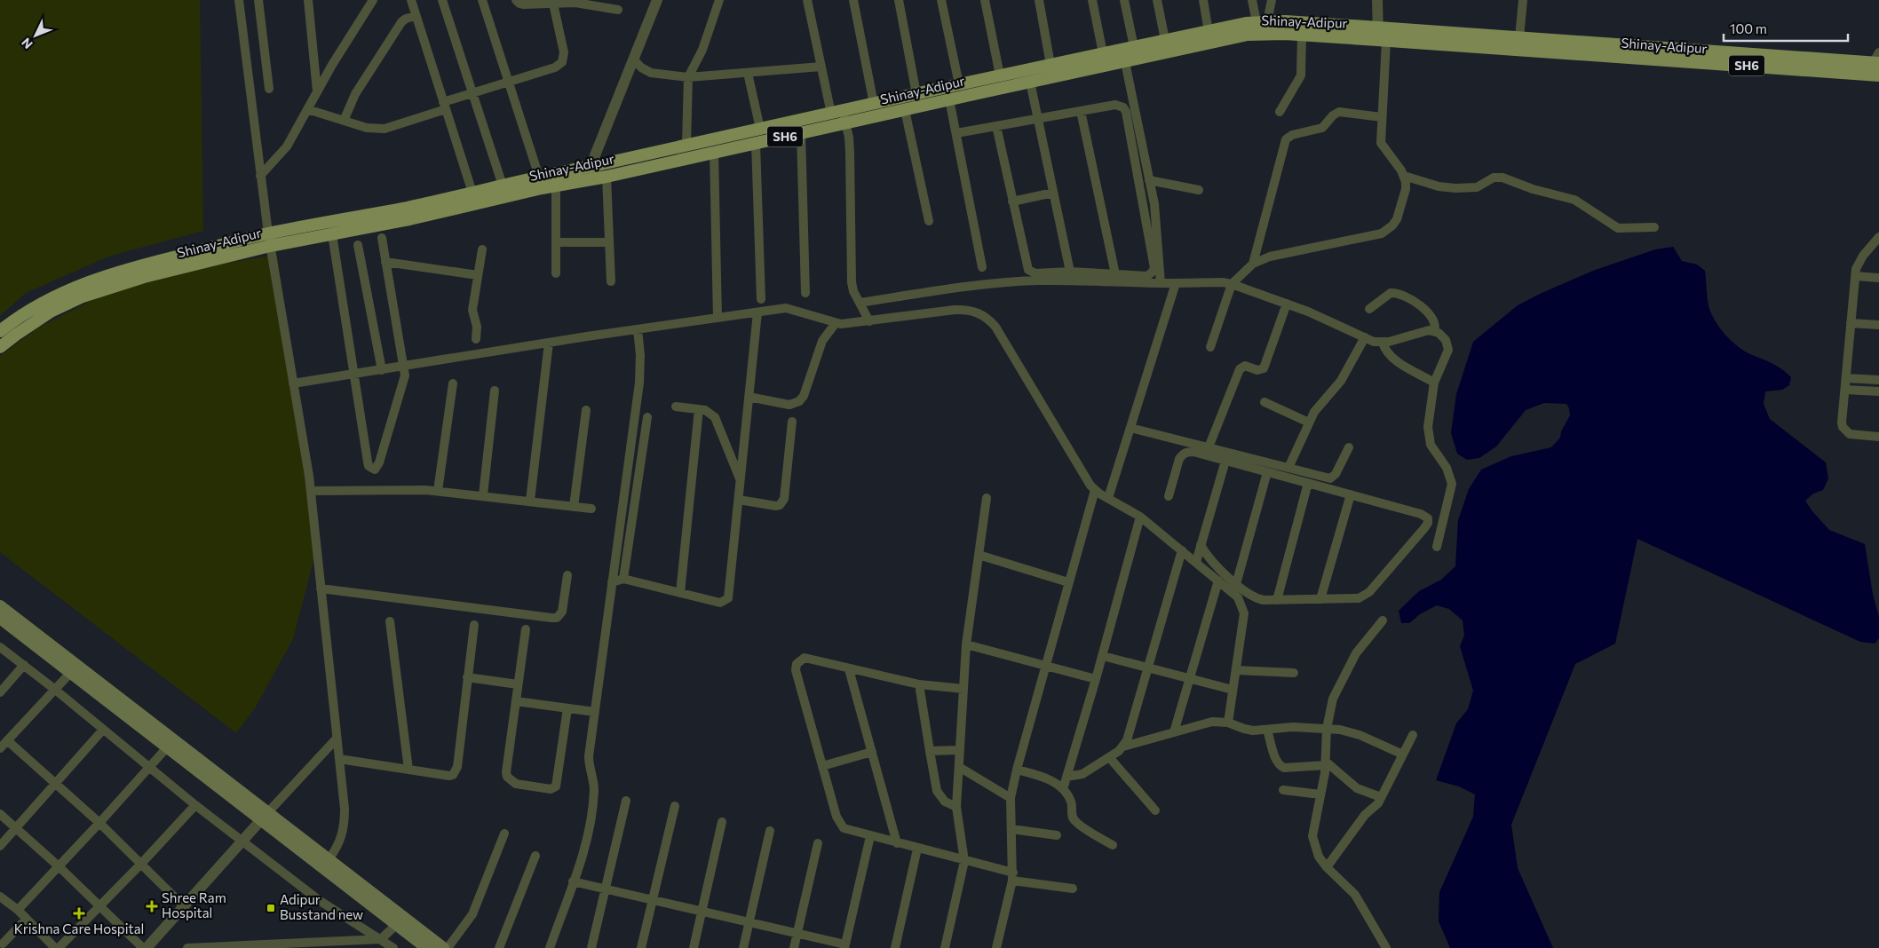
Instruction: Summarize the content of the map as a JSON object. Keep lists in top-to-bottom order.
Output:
{
  "streets": {
    "main road": ["Shinay-Adipur", "SH6"]
  },
  "places": {
    "health": ["Shree Ram Hospital", "Krishna Care Hospital"],
    "transit": ["Adipur Busstand new"]
  },
  "scale_bar": "100 m",
  "north": "bottom left"
}
